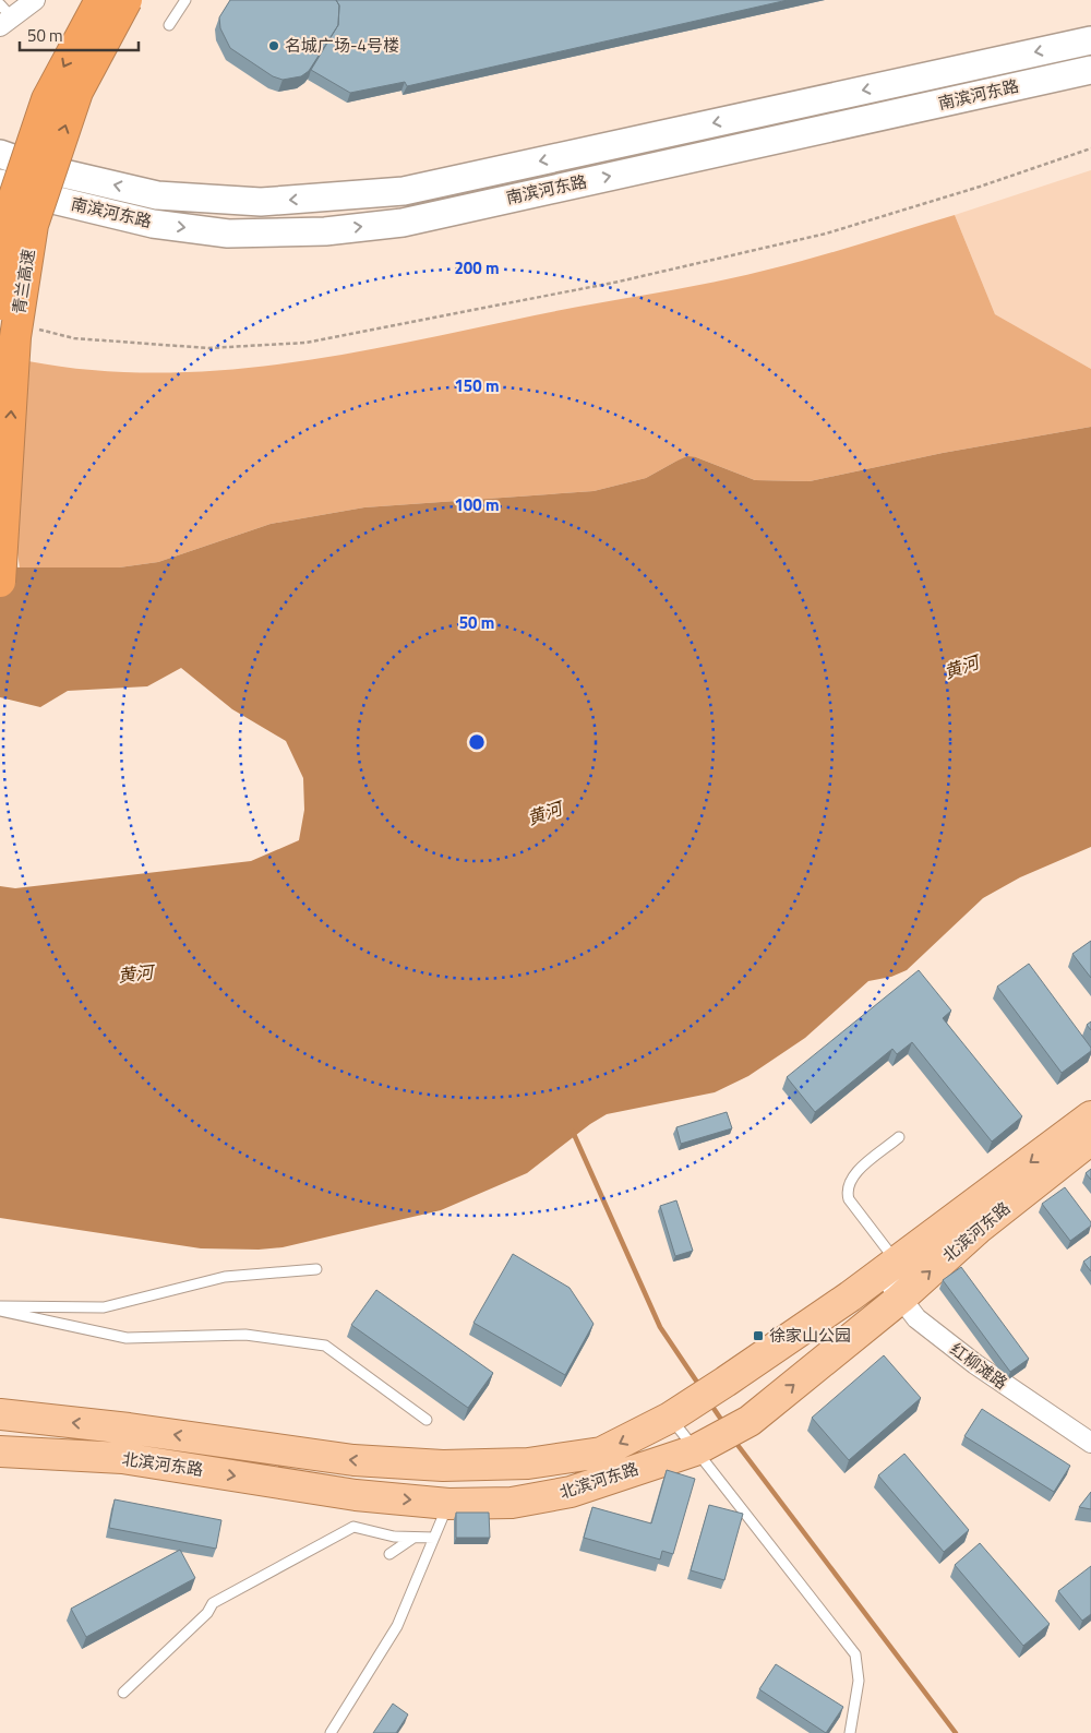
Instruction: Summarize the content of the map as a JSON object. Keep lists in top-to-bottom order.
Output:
{
  "streets": {
    "highway": ["青兰高速"],
    "main road": ["南滨河东路", "北滨河东路"],
    "street": ["红柳滩路"]
  },
  "crossings": [
    ["北滨河东路", "红柳滩路"]
  ],
  "water": ["黄河"],
  "places": {
    "other": ["名城广场-4号楼"],
    "transit": ["徐家山公园"]
  },
  "scale_bar": "50 m",
  "rings": [
    "200 m",
    "150 m",
    "100 m",
    "50 m"
  ]
}
